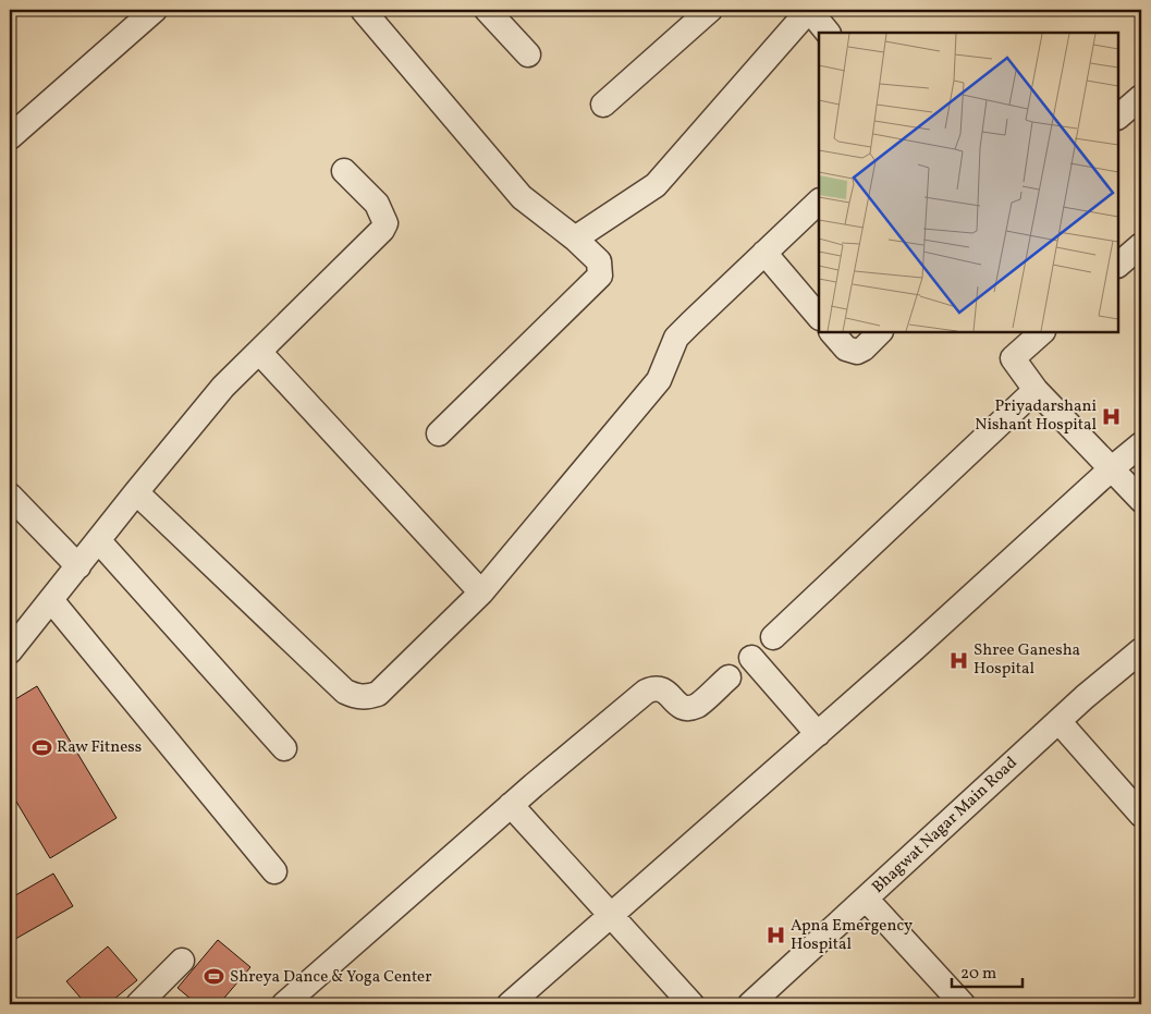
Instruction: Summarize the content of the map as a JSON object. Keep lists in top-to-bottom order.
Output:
{
  "streets": {
    "street": ["Bhagwat Nagar Main Road"]
  },
  "places": {
    "hospital": ["Priyadarshani Nishant Hospital", "Shree Ganesha Hospital", "Apna Emergency Hospital"],
    "sports": ["Raw Fitness", "Shreya Dance & Yoga Center"]
  },
  "scale_bar": "20 m"
}
